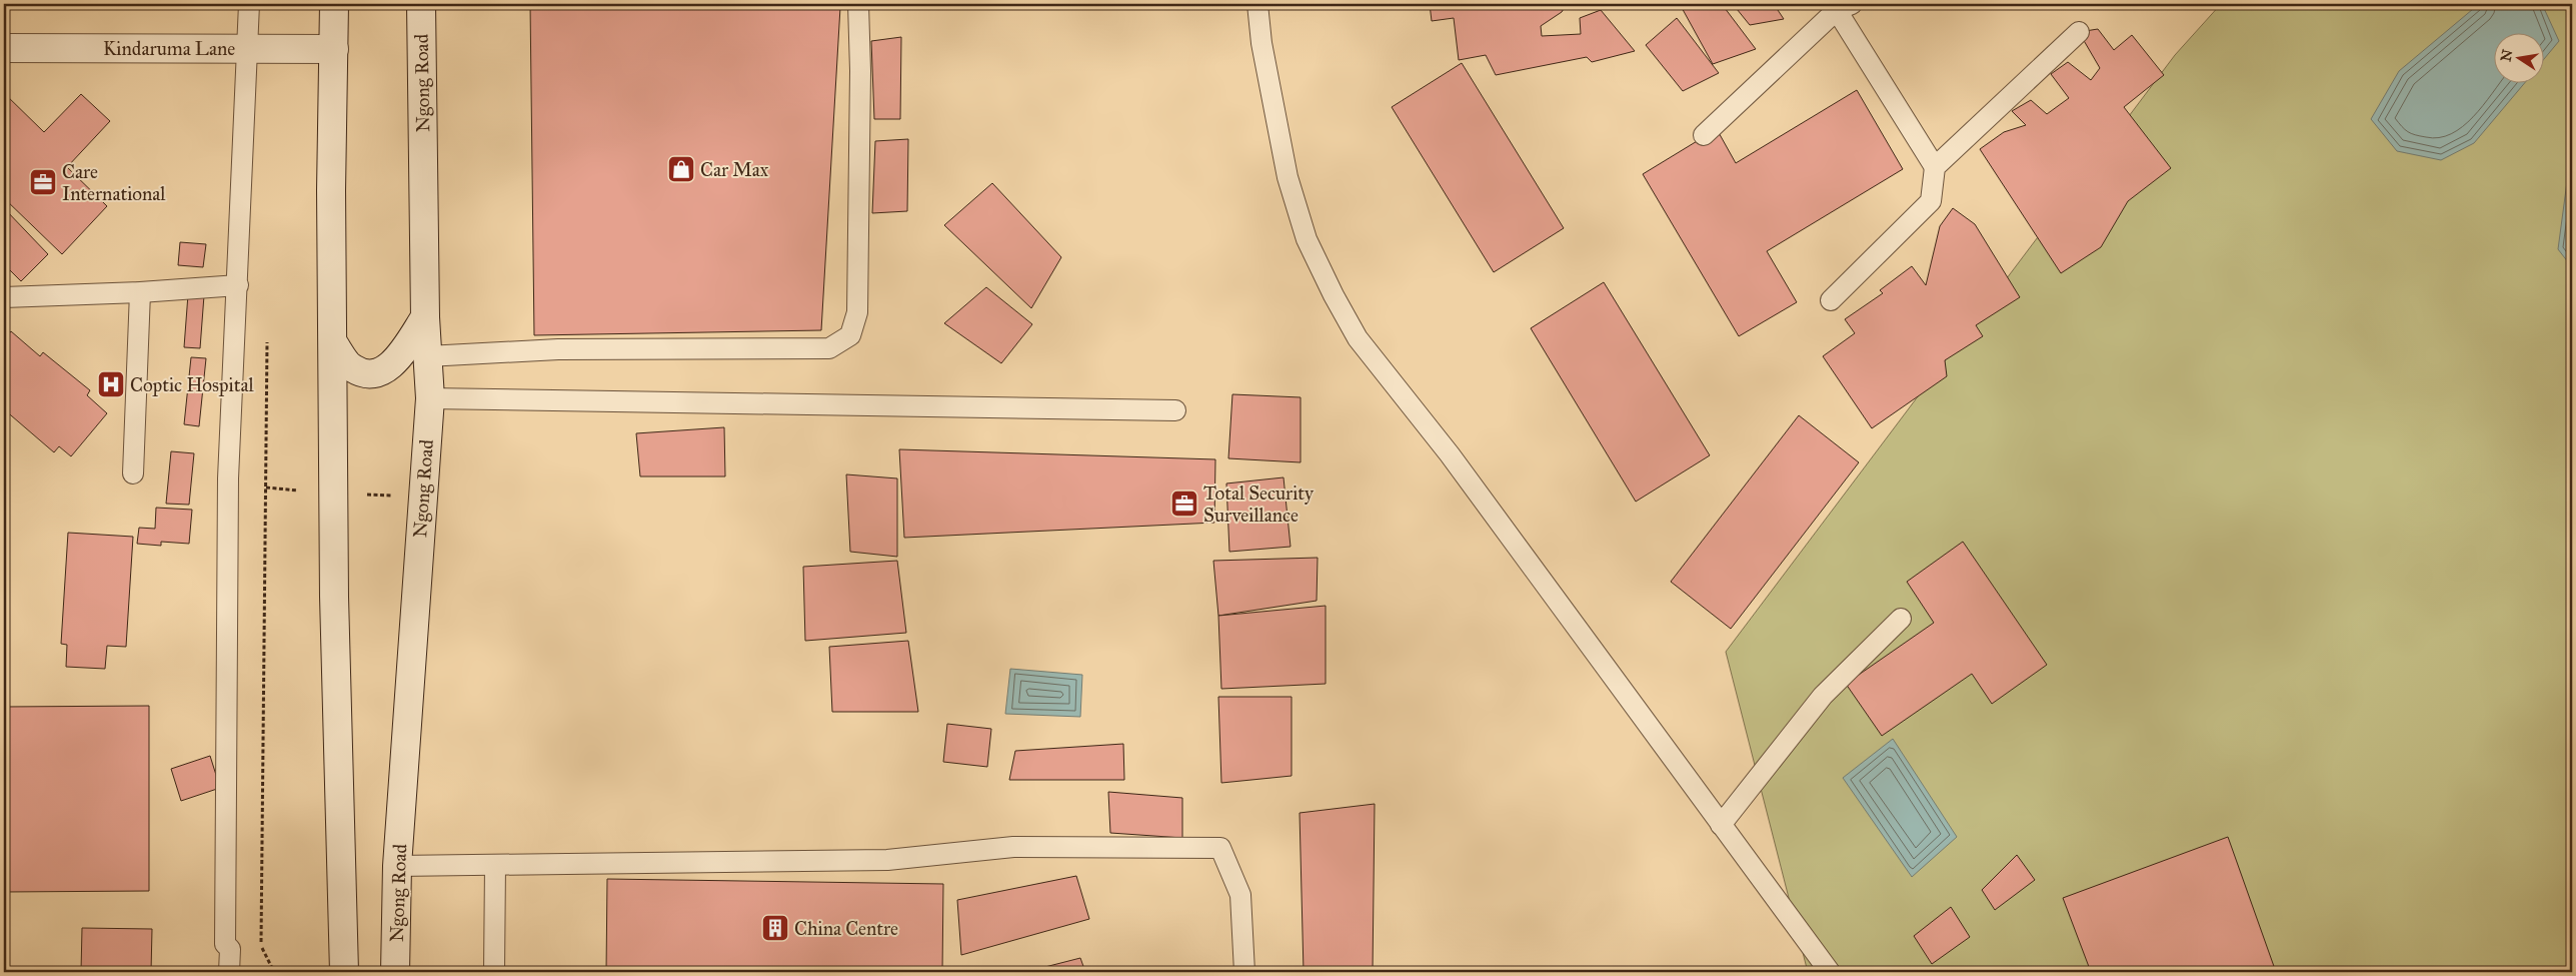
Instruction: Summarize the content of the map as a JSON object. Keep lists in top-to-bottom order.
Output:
{
  "streets": {
    "main road": ["Kindaruma Lane", "Ngong Road"]
  },
  "places": {
    "shop": ["Car Max"],
    "office": ["Care International", "Total Security Surveillance"],
    "hospital": ["Coptic Hospital"],
    "building": ["China Centre"]
  },
  "north": "left"
}
